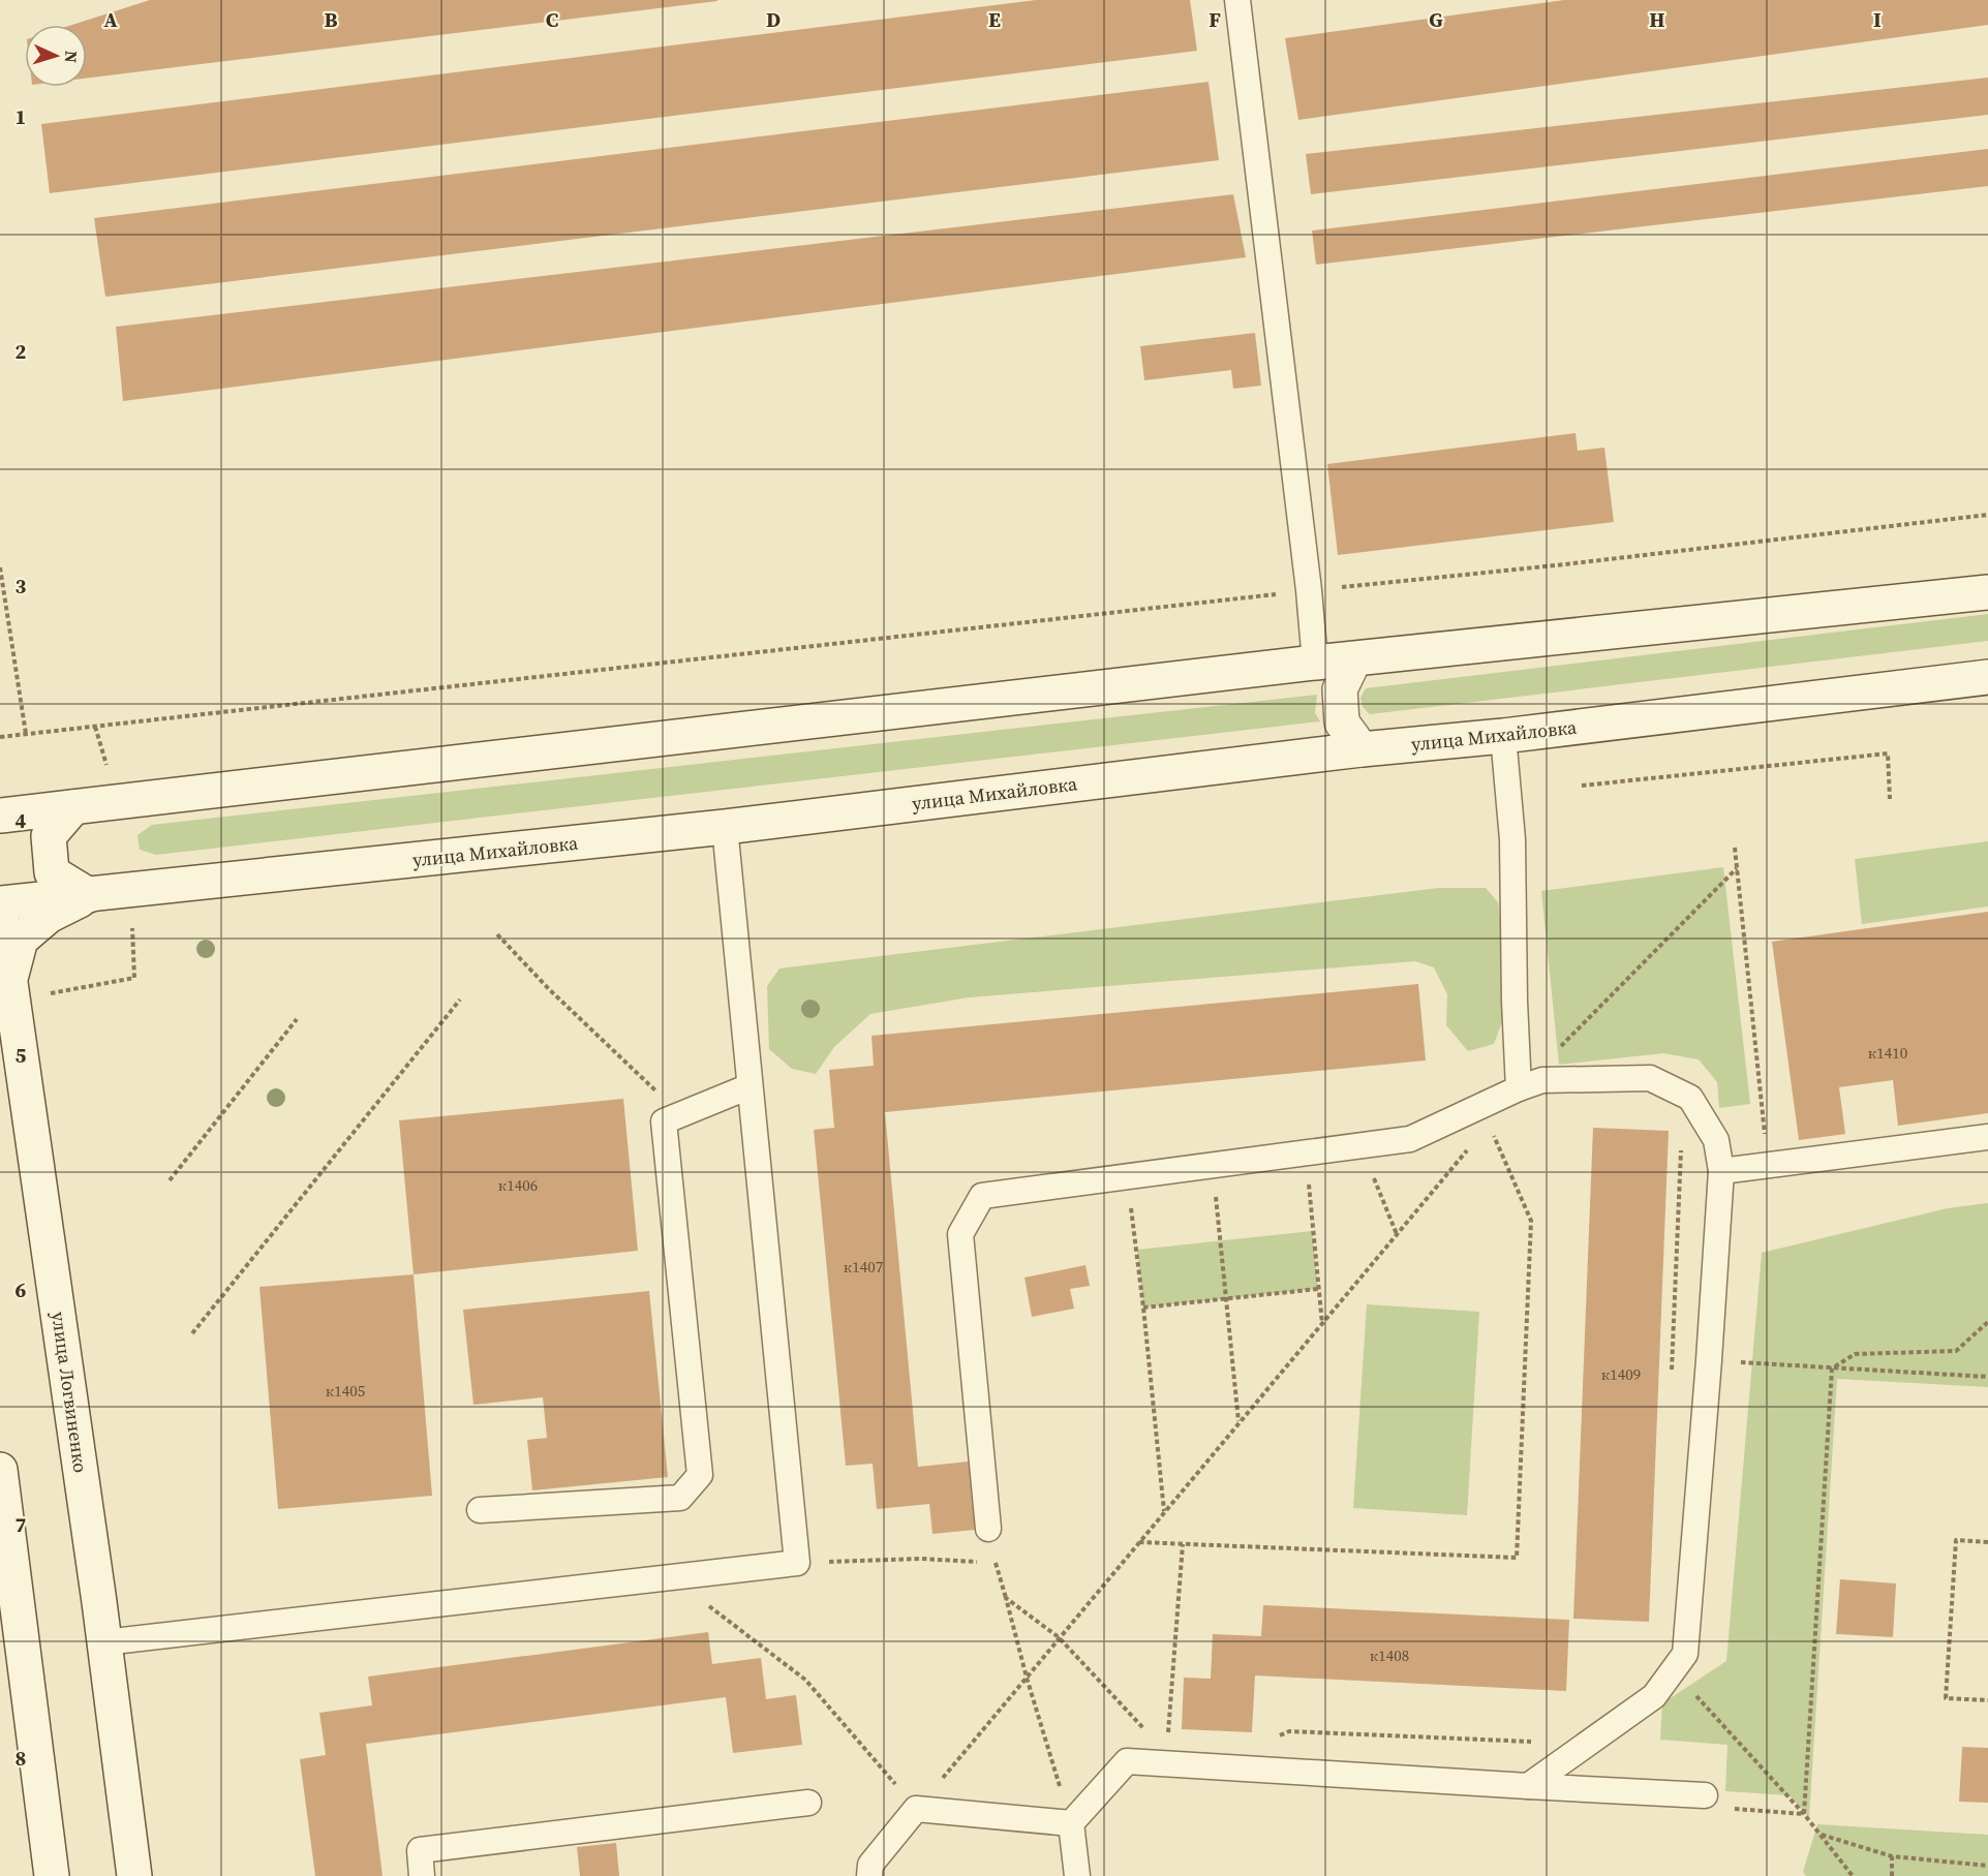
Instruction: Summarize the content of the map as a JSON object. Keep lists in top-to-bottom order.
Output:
{
  "streets": {
    "main road": ["улица Михайловка", "улица Логвиненко"]
  },
  "house_numbers": [
    "к1410",
    "к1406",
    "к1407",
    "к1409",
    "к1405",
    "к1408"
  ],
  "north": "right",
  "grid": {
    "columns": [
      "A",
      "B",
      "C",
      "D",
      "E",
      "F",
      "G",
      "H",
      "I"
    ],
    "rows": [
      "1",
      "2",
      "3",
      "4",
      "5",
      "6",
      "7",
      "8"
    ]
  }
}
